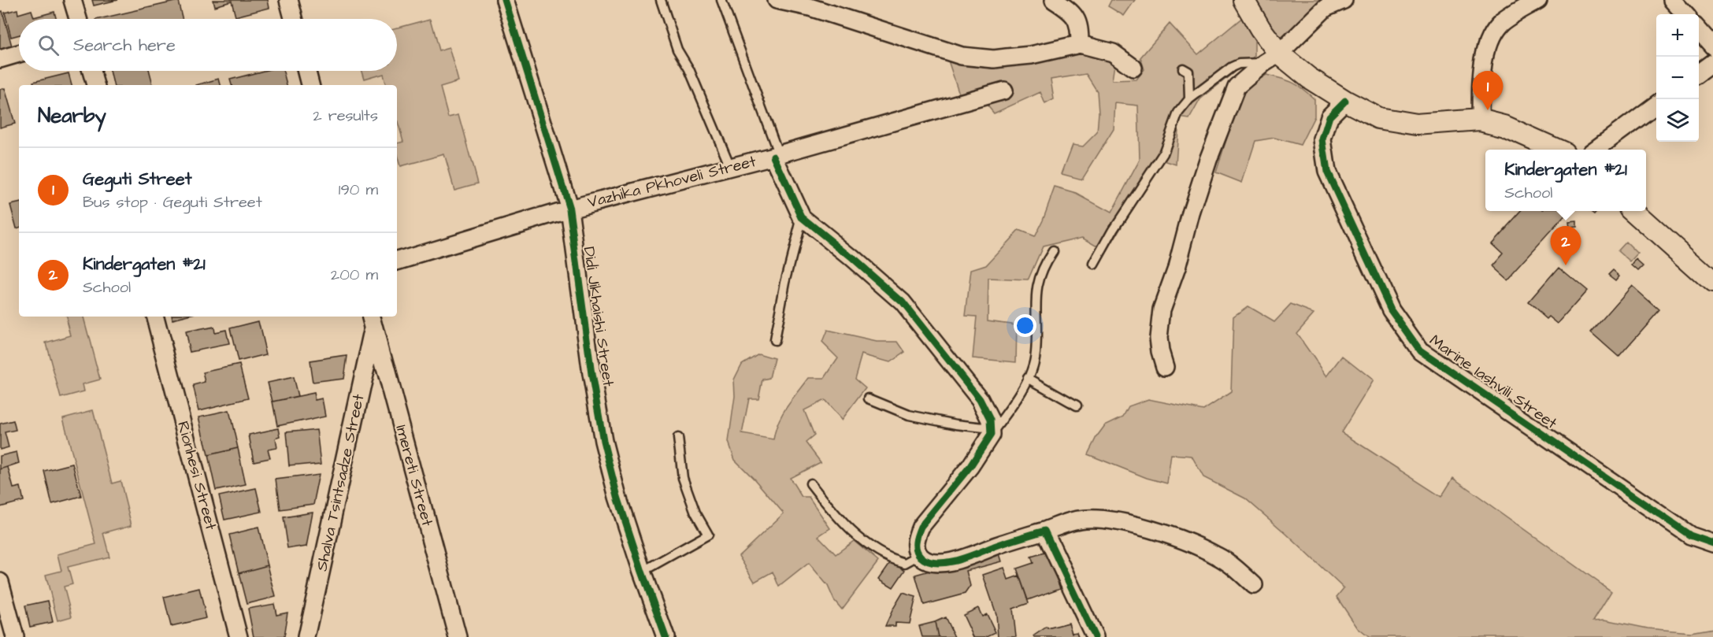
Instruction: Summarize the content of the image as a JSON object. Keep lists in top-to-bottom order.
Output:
{
  "streets": {
    "street": [
      "Vazhika Pkhoveli Street",
      "Didi Jikhaishi Street",
      "Marine Iashvili Street",
      "Rionhesi Street",
      "Imereti Street",
      "Shalva Tsintsadze Street"
    ]
  },
  "crossings": [
    ["Vazhika Pkhoveli Street", "Didi Jikhaishi Street"],
    ["Imereti Street", "Shalva Tsintsadze Street"]
  ],
  "page": {
    "map_buttons": ["+", "−"],
    "search": "Search here",
    "pins": ["1", "2"],
    "heading": ["Nearby", "2 results"],
    "list": [
      {
        "mark": "1",
        "name": "Geguti Street",
        "note": "Bus stop · Geguti Street",
        "value": "190 m"
      },
      {
        "mark": "2",
        "name": "Kindergaten #21",
        "note": "School",
        "value": "200 m"
      }
    ],
    "popup": ["Kindergaten #21", "School"]
  }
}
